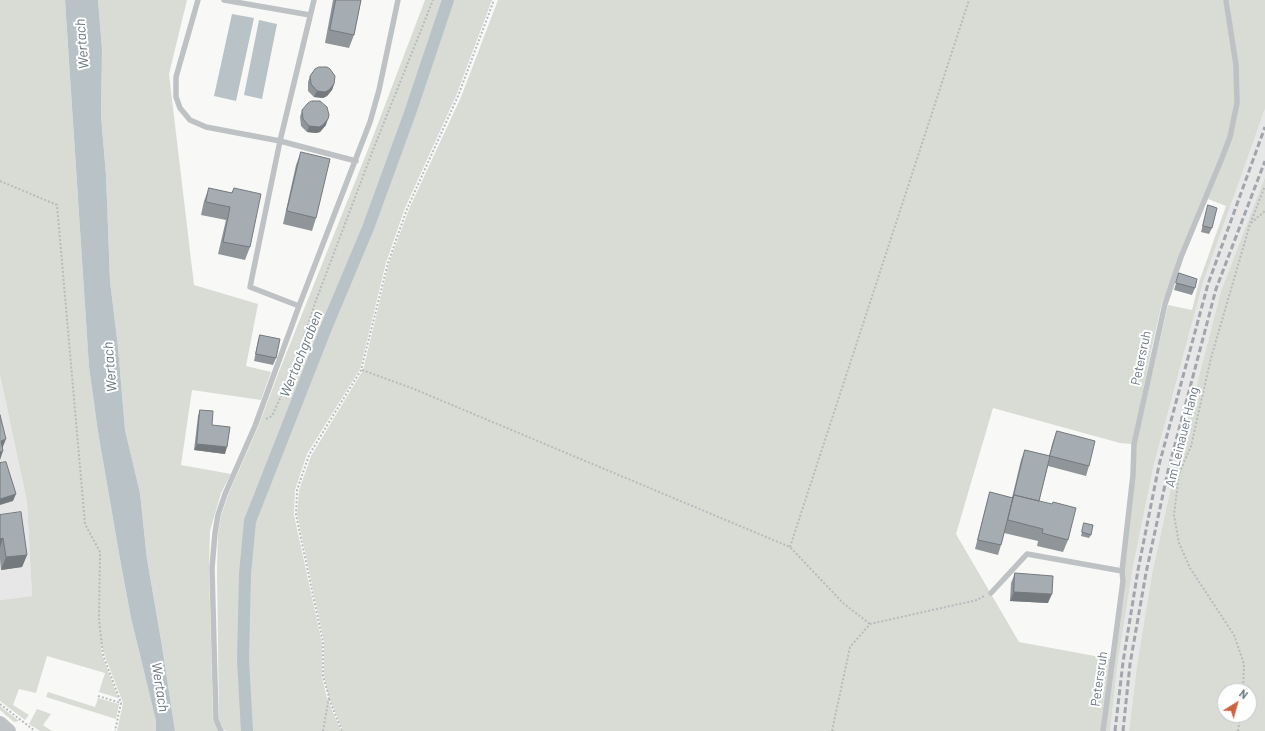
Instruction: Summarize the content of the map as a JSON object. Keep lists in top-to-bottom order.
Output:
{
  "streets": {
    "lane": ["Petersruh"],
    "path": ["Am Leinauer Hang"]
  },
  "water": ["Wertach", "Wertachgraben"],
  "north": "top right"
}
